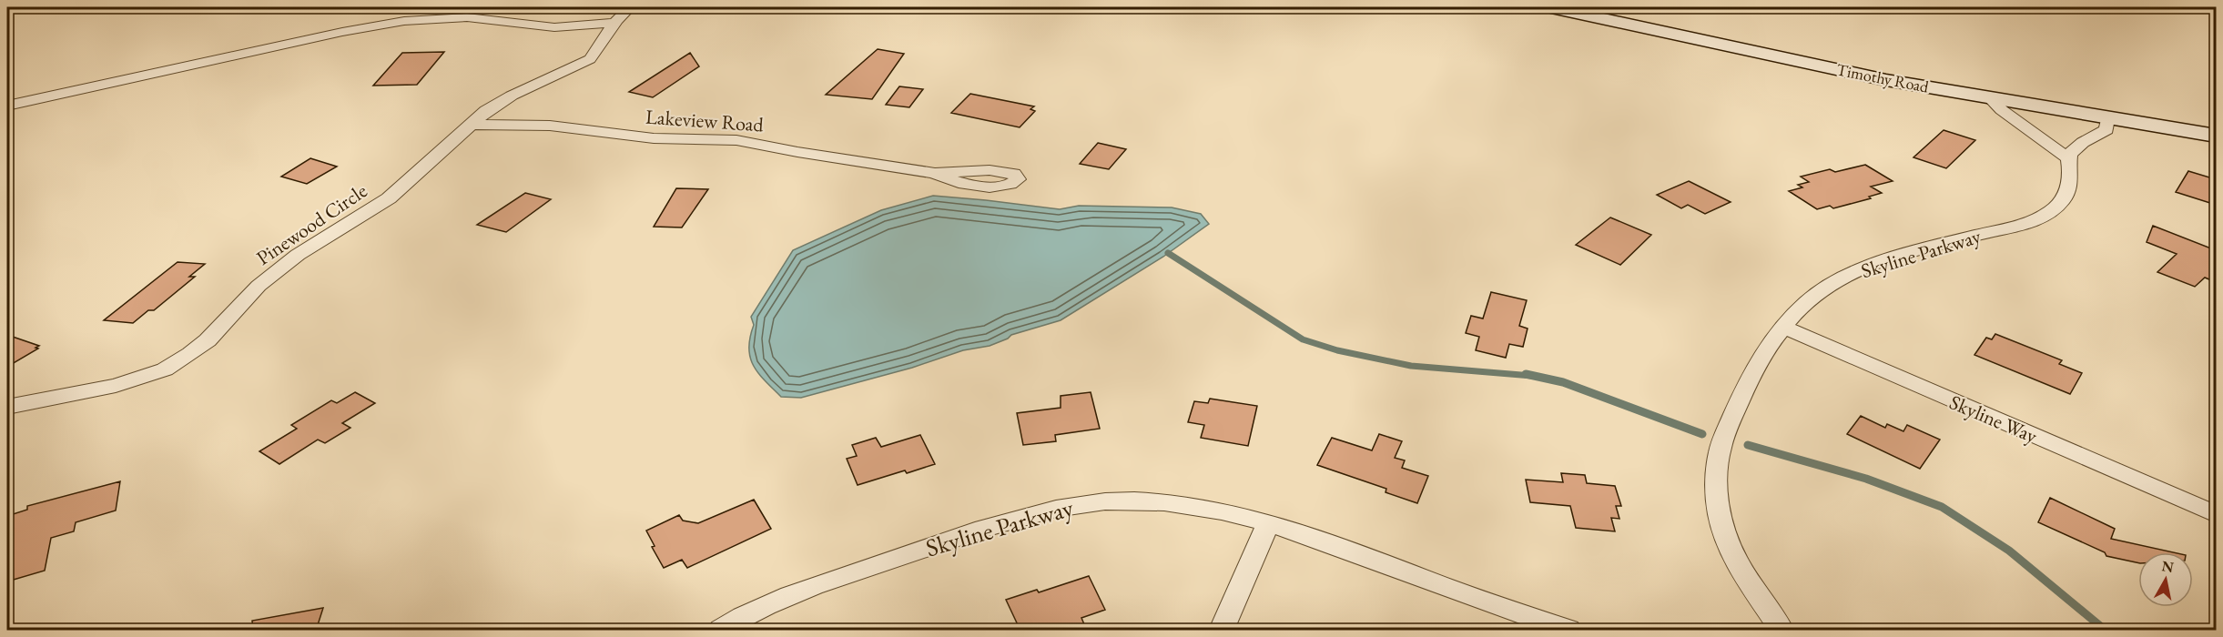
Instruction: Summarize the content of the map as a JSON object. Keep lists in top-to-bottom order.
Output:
{
  "streets": {
    "main road": ["Timothy Road"],
    "street": [
      "Lakeview Road",
      "Pinewood Circle",
      "Skyline Parkway",
      "Skyline Way"
    ]
  },
  "crossings": [
    ["Lakeview Road", "Pinewood Circle"],
    ["Skyline Parkway", "Skyline Way"]
  ],
  "north": "top"
}
